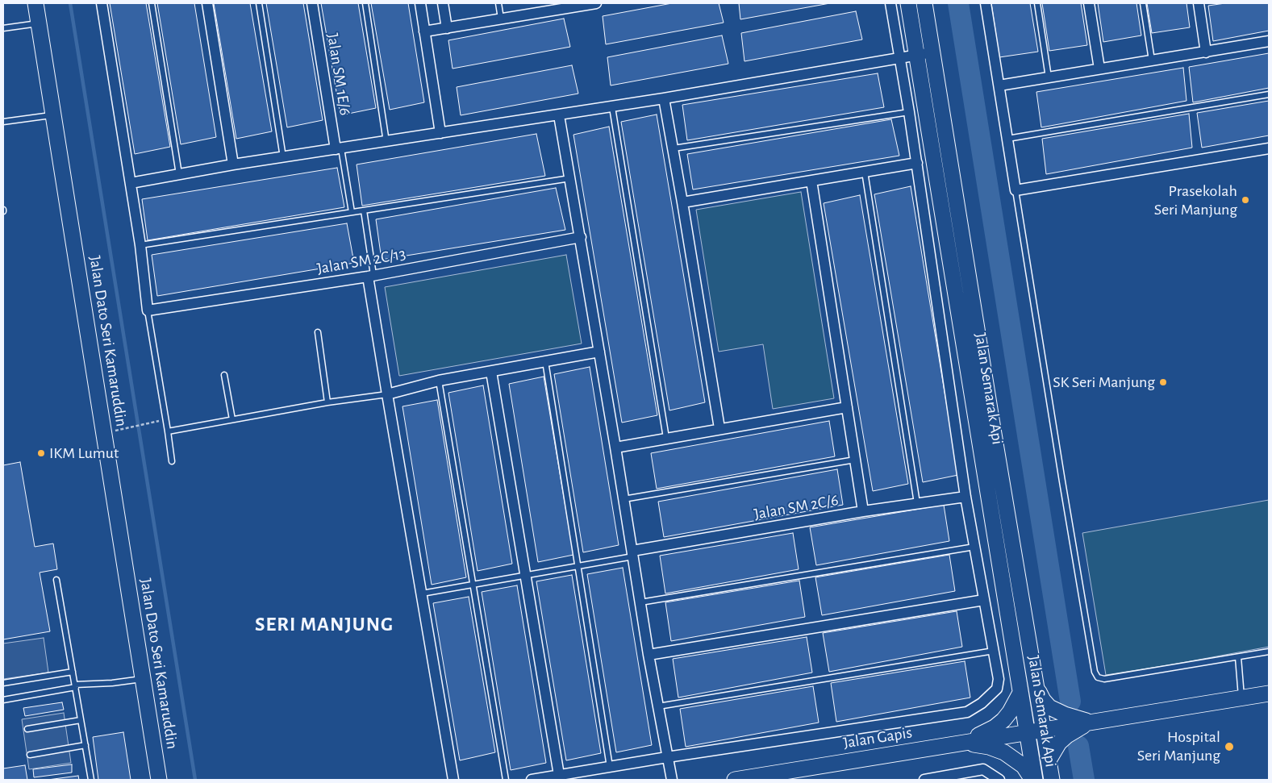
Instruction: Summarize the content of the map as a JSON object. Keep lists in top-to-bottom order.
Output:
{
  "streets": {
    "street": [
      "Jalan SM 1E/6",
      "Jalan SM 2C/13",
      "Jalan Dato Seri Kamaruddin",
      "Jalan Semarak Api",
      "Jalan SM 2C/6",
      "Jalan Gapis"
    ]
  },
  "crossings": [
    ["Jalan Semarak Api", "Jalan Gapis"]
  ],
  "districts": ["SERI MANJUNG"],
  "places": [
    "Prasekolah Seri Manjung",
    "SK Seri Manjung",
    "IKM Lumut",
    "Hospital Seri Manjung"
  ]
}
